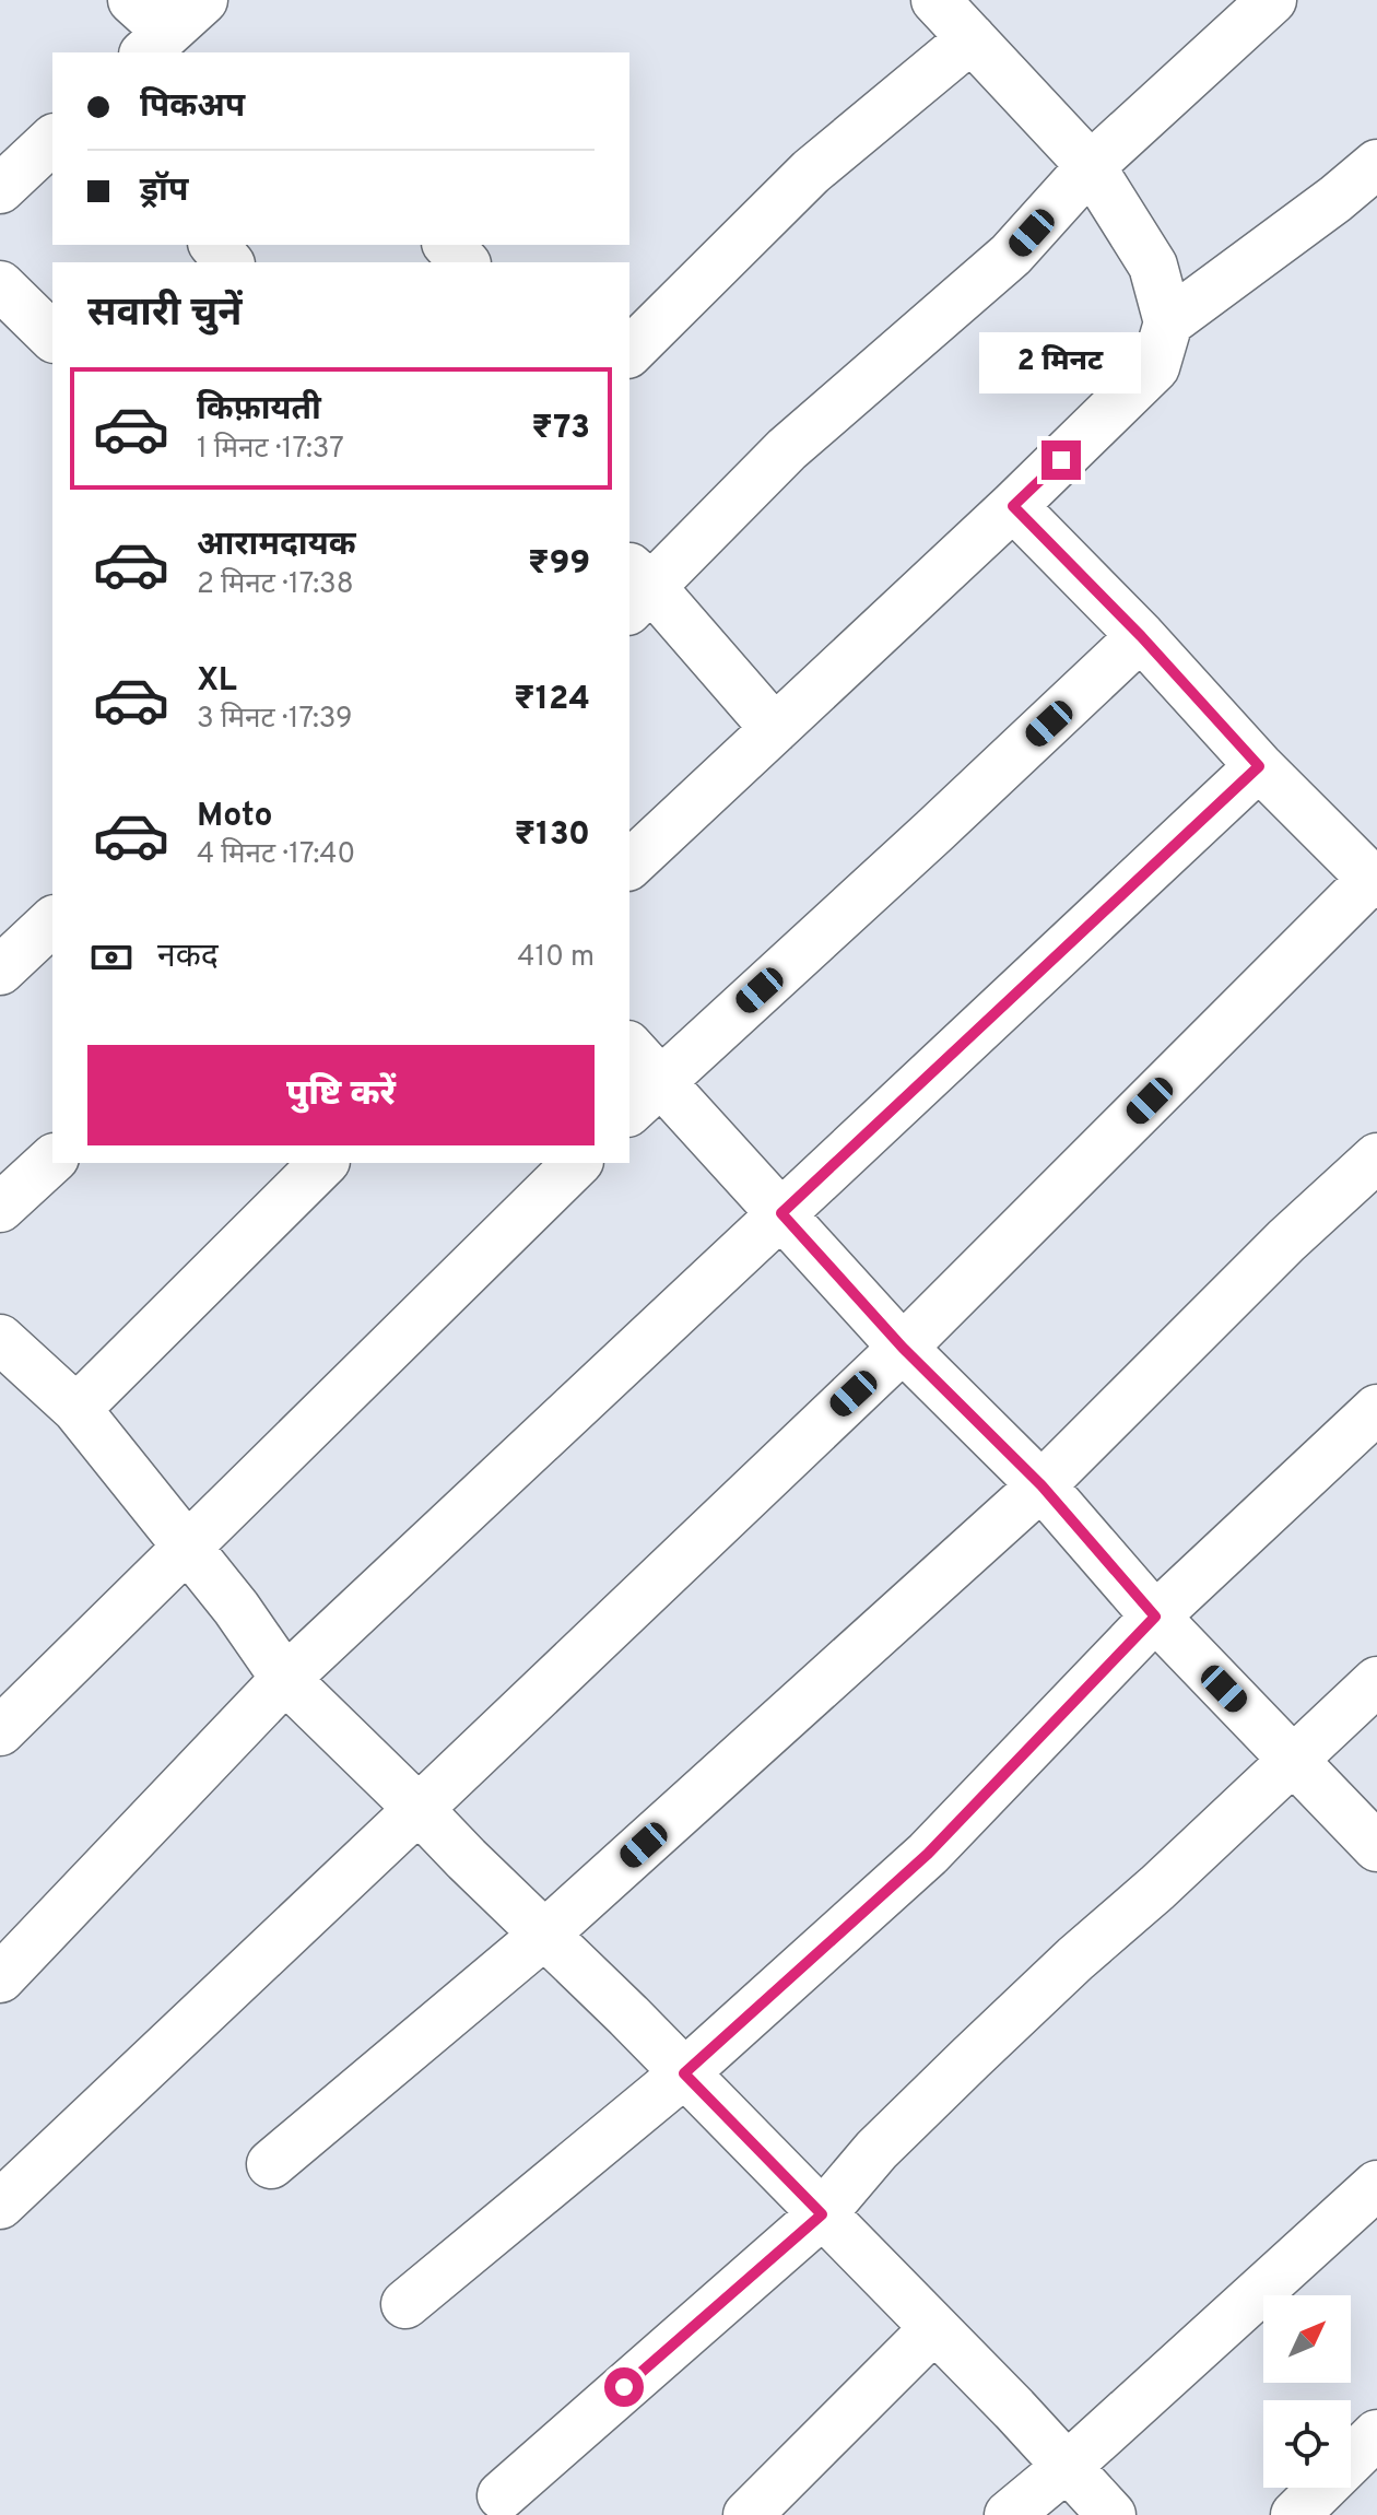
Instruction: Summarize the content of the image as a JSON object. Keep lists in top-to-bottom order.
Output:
{
  "north": "top right",
  "page": {
    "banner": ["पिकअप", "ड्रॉप"],
    "heading": "सवारी चुनें",
    "bubble": "2 मिनट",
    "list": [
      {
        "name": "किफ़ायती",
        "note": "1 मिनट · 17:37",
        "value": "₹73"
      },
      {
        "name": "आरामदायक",
        "note": "2 मिनट · 17:38",
        "value": "₹99"
      },
      {
        "name": "XL",
        "note": "3 मिनट · 17:39",
        "value": "₹124"
      },
      {
        "name": "Moto",
        "note": "4 मिनट · 17:40",
        "value": "₹130"
      }
    ],
    "pay": ["नकद", "410 m"],
    "buttons": "पुष्टि करें"
  }
}
